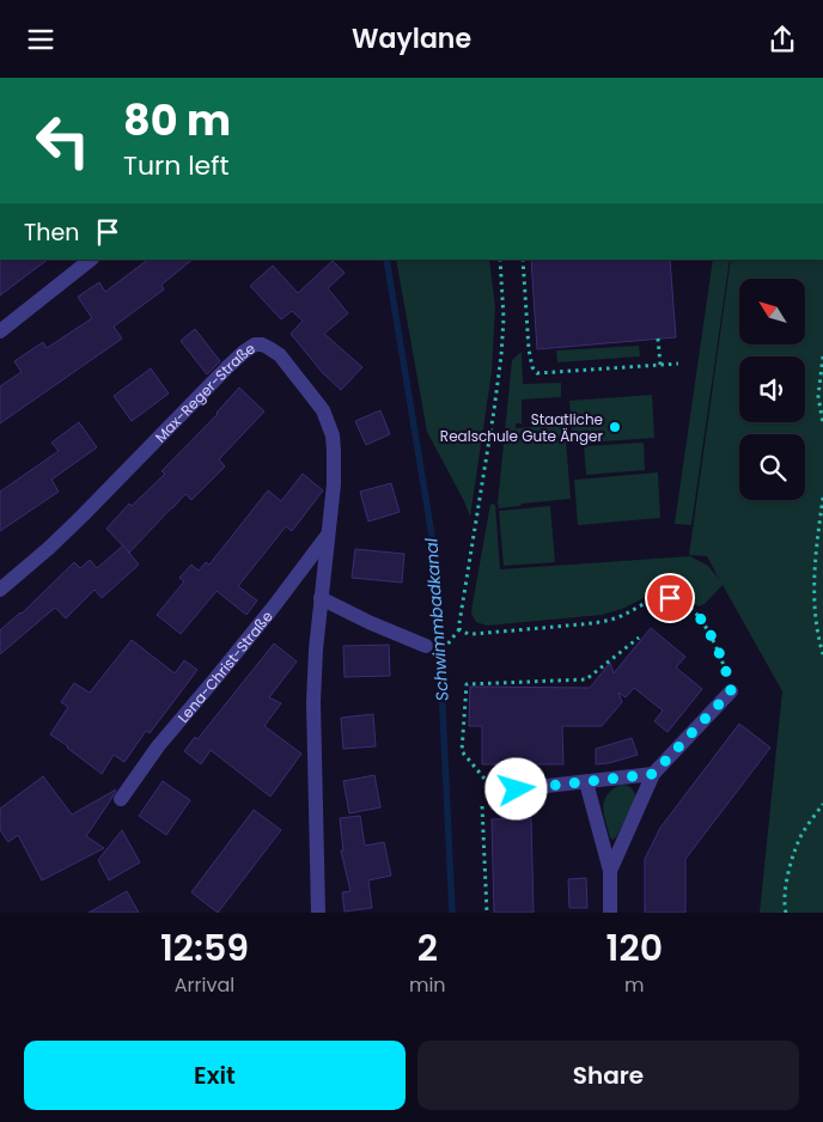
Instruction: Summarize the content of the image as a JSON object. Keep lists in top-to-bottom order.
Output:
{
  "streets": {
    "street": ["Max-Reger-Straße", "Lena-Christ-Straße"]
  },
  "crossings": [
    ["Max-Reger-Straße", "Lena-Christ-Straße"]
  ],
  "water": ["Schwimmbadkanal"],
  "places": ["Staatliche Realschule Gute Änger"],
  "north": "top left",
  "page": {
    "header": "Waylane",
    "turn": ["80 m", "Turn left"],
    "then": "Then",
    "eta": [
      "12:59",
      "Arrival",
      "2",
      "min",
      "120",
      "m"
    ],
    "buttons": ["Exit", "Share"]
  }
}
